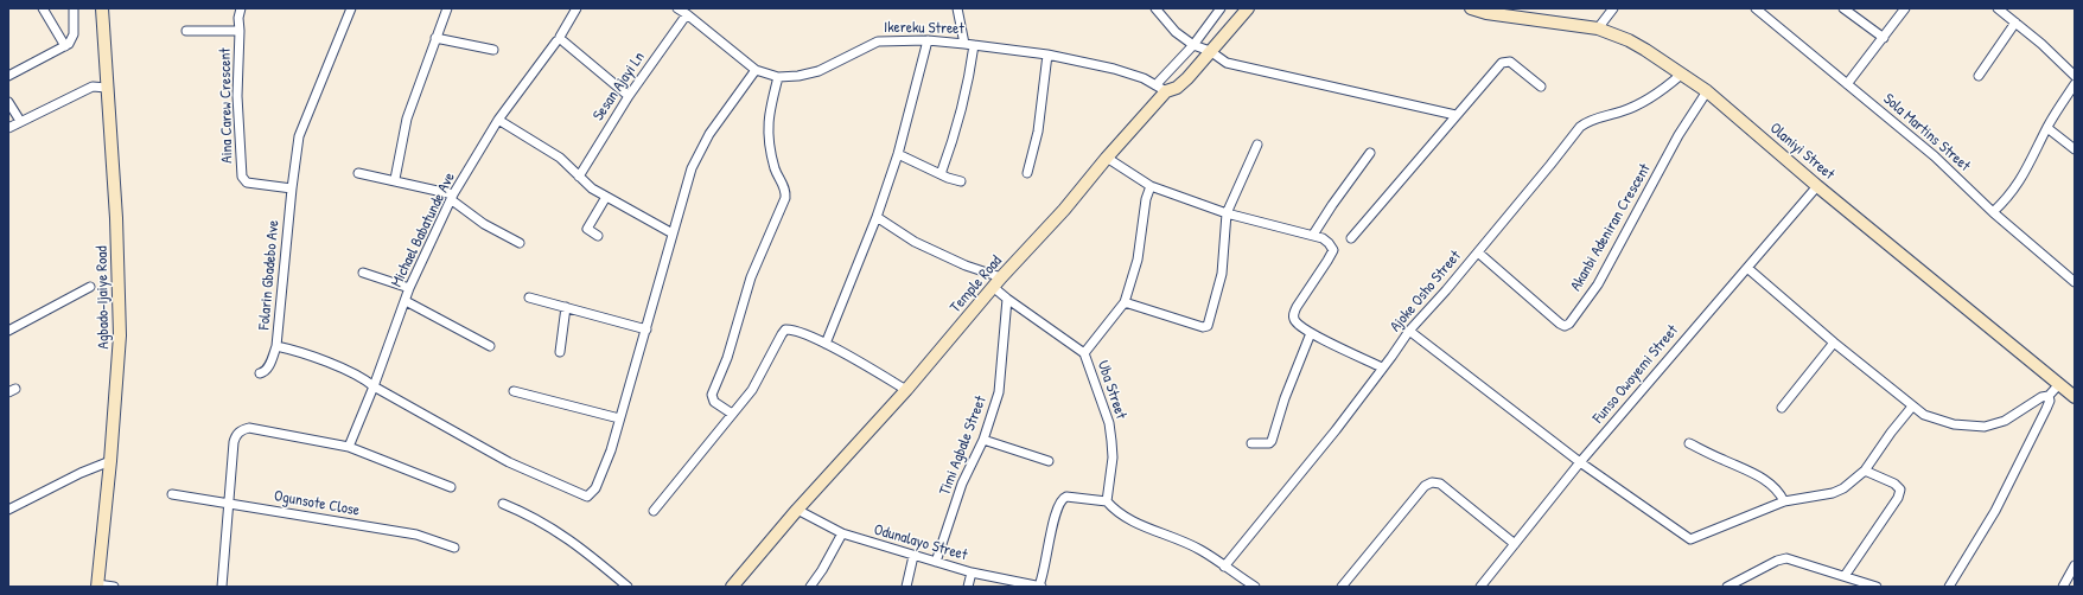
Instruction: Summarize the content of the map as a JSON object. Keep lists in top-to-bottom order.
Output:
{
  "streets": {
    "street": [
      "Ikereku Street",
      "Sesan Ajayi Ln",
      "Aina Carew Crescent",
      "Sola Martins Street",
      "Olaniyi Street",
      "Akanbi Adeniran Crescent",
      "Michael Babatunde Ave",
      "Folarin Gbadebo Ave",
      "Temple Road",
      "Ajoke Osho Street",
      "Agbado-Ijaiye Road",
      "Funso Owoyemi Street",
      "Uba Street",
      "Timi Agbale Street",
      "Ogunsote Close",
      "Odunalayo Street"
    ]
  },
  "crossings": [
    ["Ikereku Street", "Sesan Ajayi Ln"],
    ["Ikereku Street", "Temple Road"],
    ["Aina Carew Crescent", "Folarin Gbadebo Ave"],
    ["Olaniyi Street", "Akanbi Adeniran Crescent"],
    ["Olaniyi Street", "Ajoke Osho Street"],
    ["Olaniyi Street", "Funso Owoyemi Street"],
    ["Akanbi Adeniran Crescent", "Ajoke Osho Street"],
    ["Michael Babatunde Ave", "Folarin Gbadebo Ave"],
    ["Temple Road", "Odunalayo Street"],
    ["Uba Street", "Timi Agbale Street"],
    ["Timi Agbale Street", "Odunalayo Street"]
  ]
}
